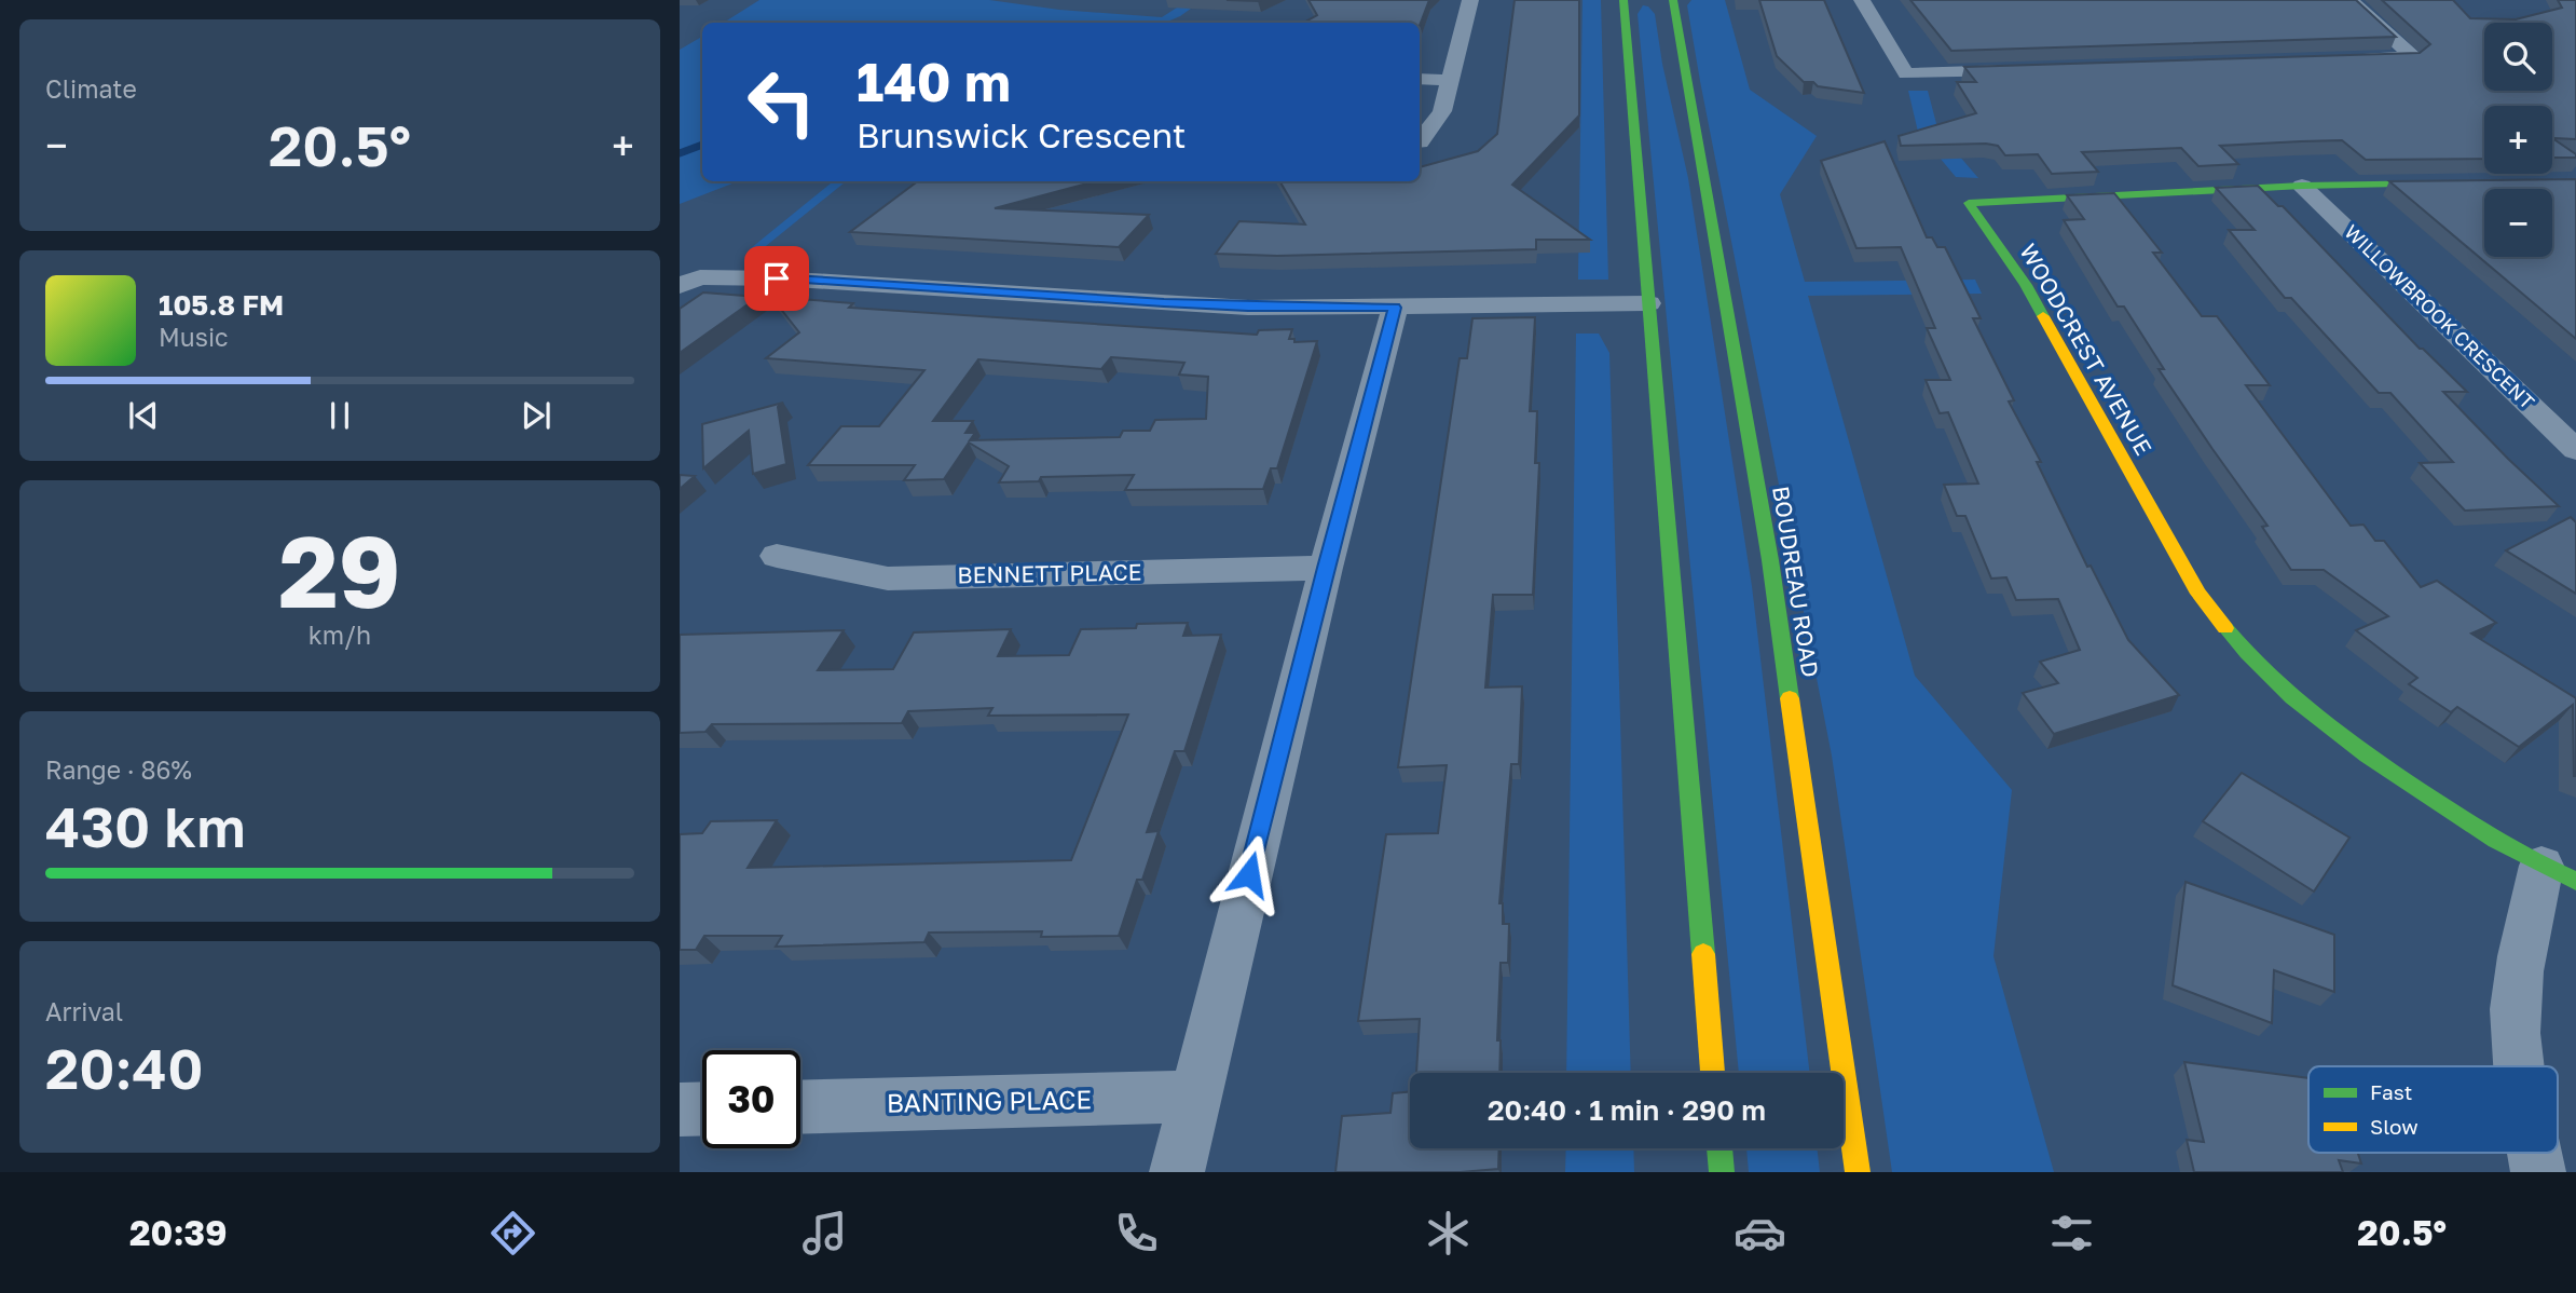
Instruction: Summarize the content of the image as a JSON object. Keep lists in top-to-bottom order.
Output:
{
  "streets": {
    "main road": ["WOODCREST AVENUE", "BOUDREAU ROAD"],
    "street": ["WILLOWBROOK CRESCENT", "BENNETT PLACE", "BANTING PLACE"]
  },
  "crossings": [
    ["WILLOWBROOK CRESCENT", "WOODCREST AVENUE"]
  ],
  "legend": ["Fast", "Slow"],
  "page": {
    "tile": [
      "Climate",
      ["29", "km/h"],
      ["Range · 86%", "430 km"],
      ["Arrival", "20:40"]
    ],
    "map_buttons": ["+", "−"],
    "turn": ["140 m", "Brunswick Crescent"],
    "heat": ["−", "20.5°", "+"],
    "song": ["105.8 FM", "Music"],
    "limit": "30",
    "trip": "20:40 · 1 min · 290 m",
    "tabs": ["20:39", "20.5°"]
  }
}
